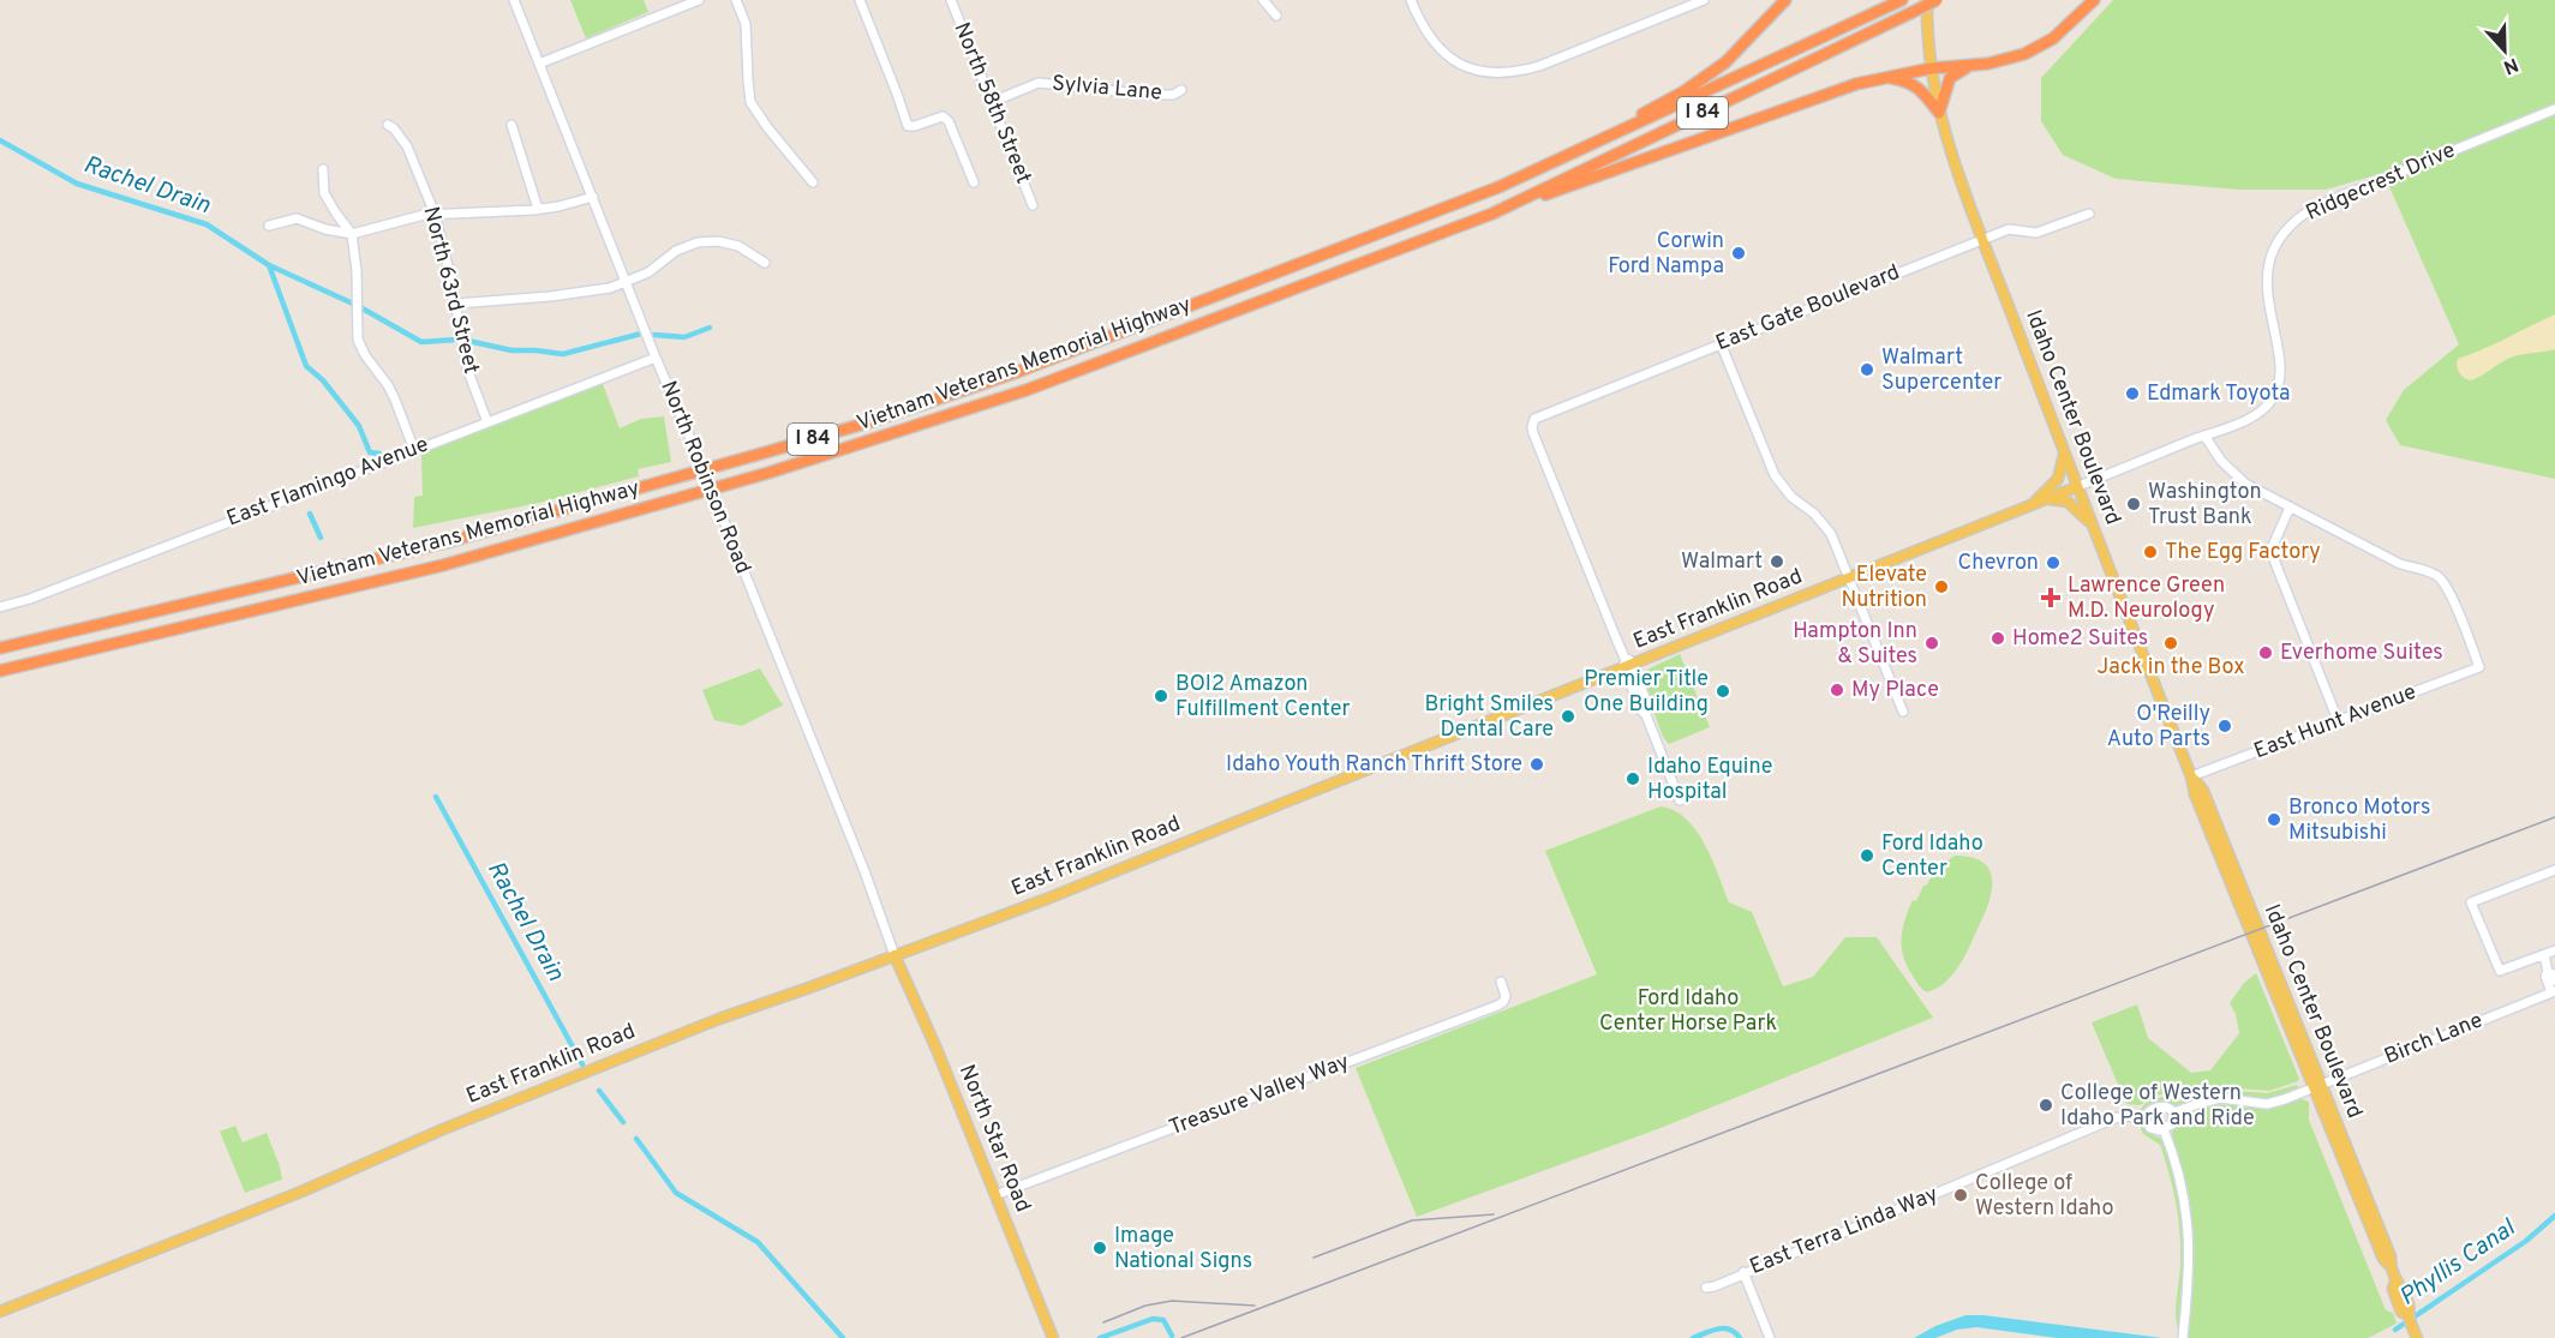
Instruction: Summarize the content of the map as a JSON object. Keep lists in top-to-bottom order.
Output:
{
  "streets": {
    "highway": ["I 84", "Vietnam Veterans Memorial Highway"],
    "main road": ["Idaho Center Boulevard", "East Franklin Road", "North Star Road"],
    "street": [
      "Sylvia Lane",
      "North 58th Street",
      "Ridgecrest Drive",
      "North 63rd Street",
      "East Gate Boulevard",
      "North Robinson Road",
      "East Flamingo Avenue",
      "East Hunt Avenue",
      "Birch Lane",
      "Treasure Valley Way",
      "East Terra Linda Way"
    ]
  },
  "crossings": [
    ["Sylvia Lane", "North 58th Street"],
    ["Ridgecrest Drive", "East Franklin Road"],
    ["North 63rd Street", "East Flamingo Avenue"],
    ["East Gate Boulevard", "Idaho Center Boulevard"],
    ["East Gate Boulevard", "East Franklin Road"],
    ["Idaho Center Boulevard", "East Franklin Road"],
    ["Idaho Center Boulevard", "East Hunt Avenue"],
    ["Idaho Center Boulevard", "Birch Lane"],
    ["North Robinson Road", "East Flamingo Avenue"],
    ["North Robinson Road", "East Franklin Road"],
    ["North Robinson Road", "North Star Road"],
    ["East Franklin Road", "North Star Road"],
    ["Treasure Valley Way", "North Star Road"]
  ],
  "water": ["Rachel Drain", "Phyllis Canal"],
  "parks": ["Ford Idaho Center Horse Park"],
  "places": {
    "other": [
      "Corwin Ford Nampa",
      "Walmart Supercenter",
      "Edmark Toyota",
      "Washington Trust Bank",
      "The Egg Factory",
      "Walmart",
      "Chevron",
      "Elevate Nutrition",
      "Home2 Suites",
      "Hampton Inn & Suites",
      "Jack in the Box",
      "Everhome Suites",
      "My Place",
      "Premier Title One Building",
      "BOI2 Amazon Fulfillment Center",
      "Bright Smiles Dental Care",
      "O'Reilly Auto Parts",
      "Idaho Youth Ranch Thrift Store",
      "Idaho Equine Hospital",
      "Bronco Motors Mitsubishi",
      "Ford Idaho Center",
      "College of Western Idaho Park and Ride",
      "College of Western Idaho",
      "Image National Signs"
    ],
    "health": ["Lawrence Green M.D. Neurology"]
  },
  "north": "bottom"
}
